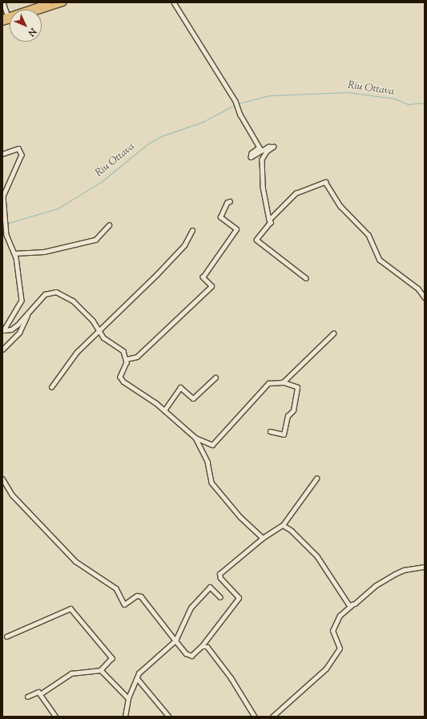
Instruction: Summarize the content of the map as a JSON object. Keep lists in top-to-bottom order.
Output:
{
  "water": ["Riu Ottava"],
  "north": "bottom right"
}
